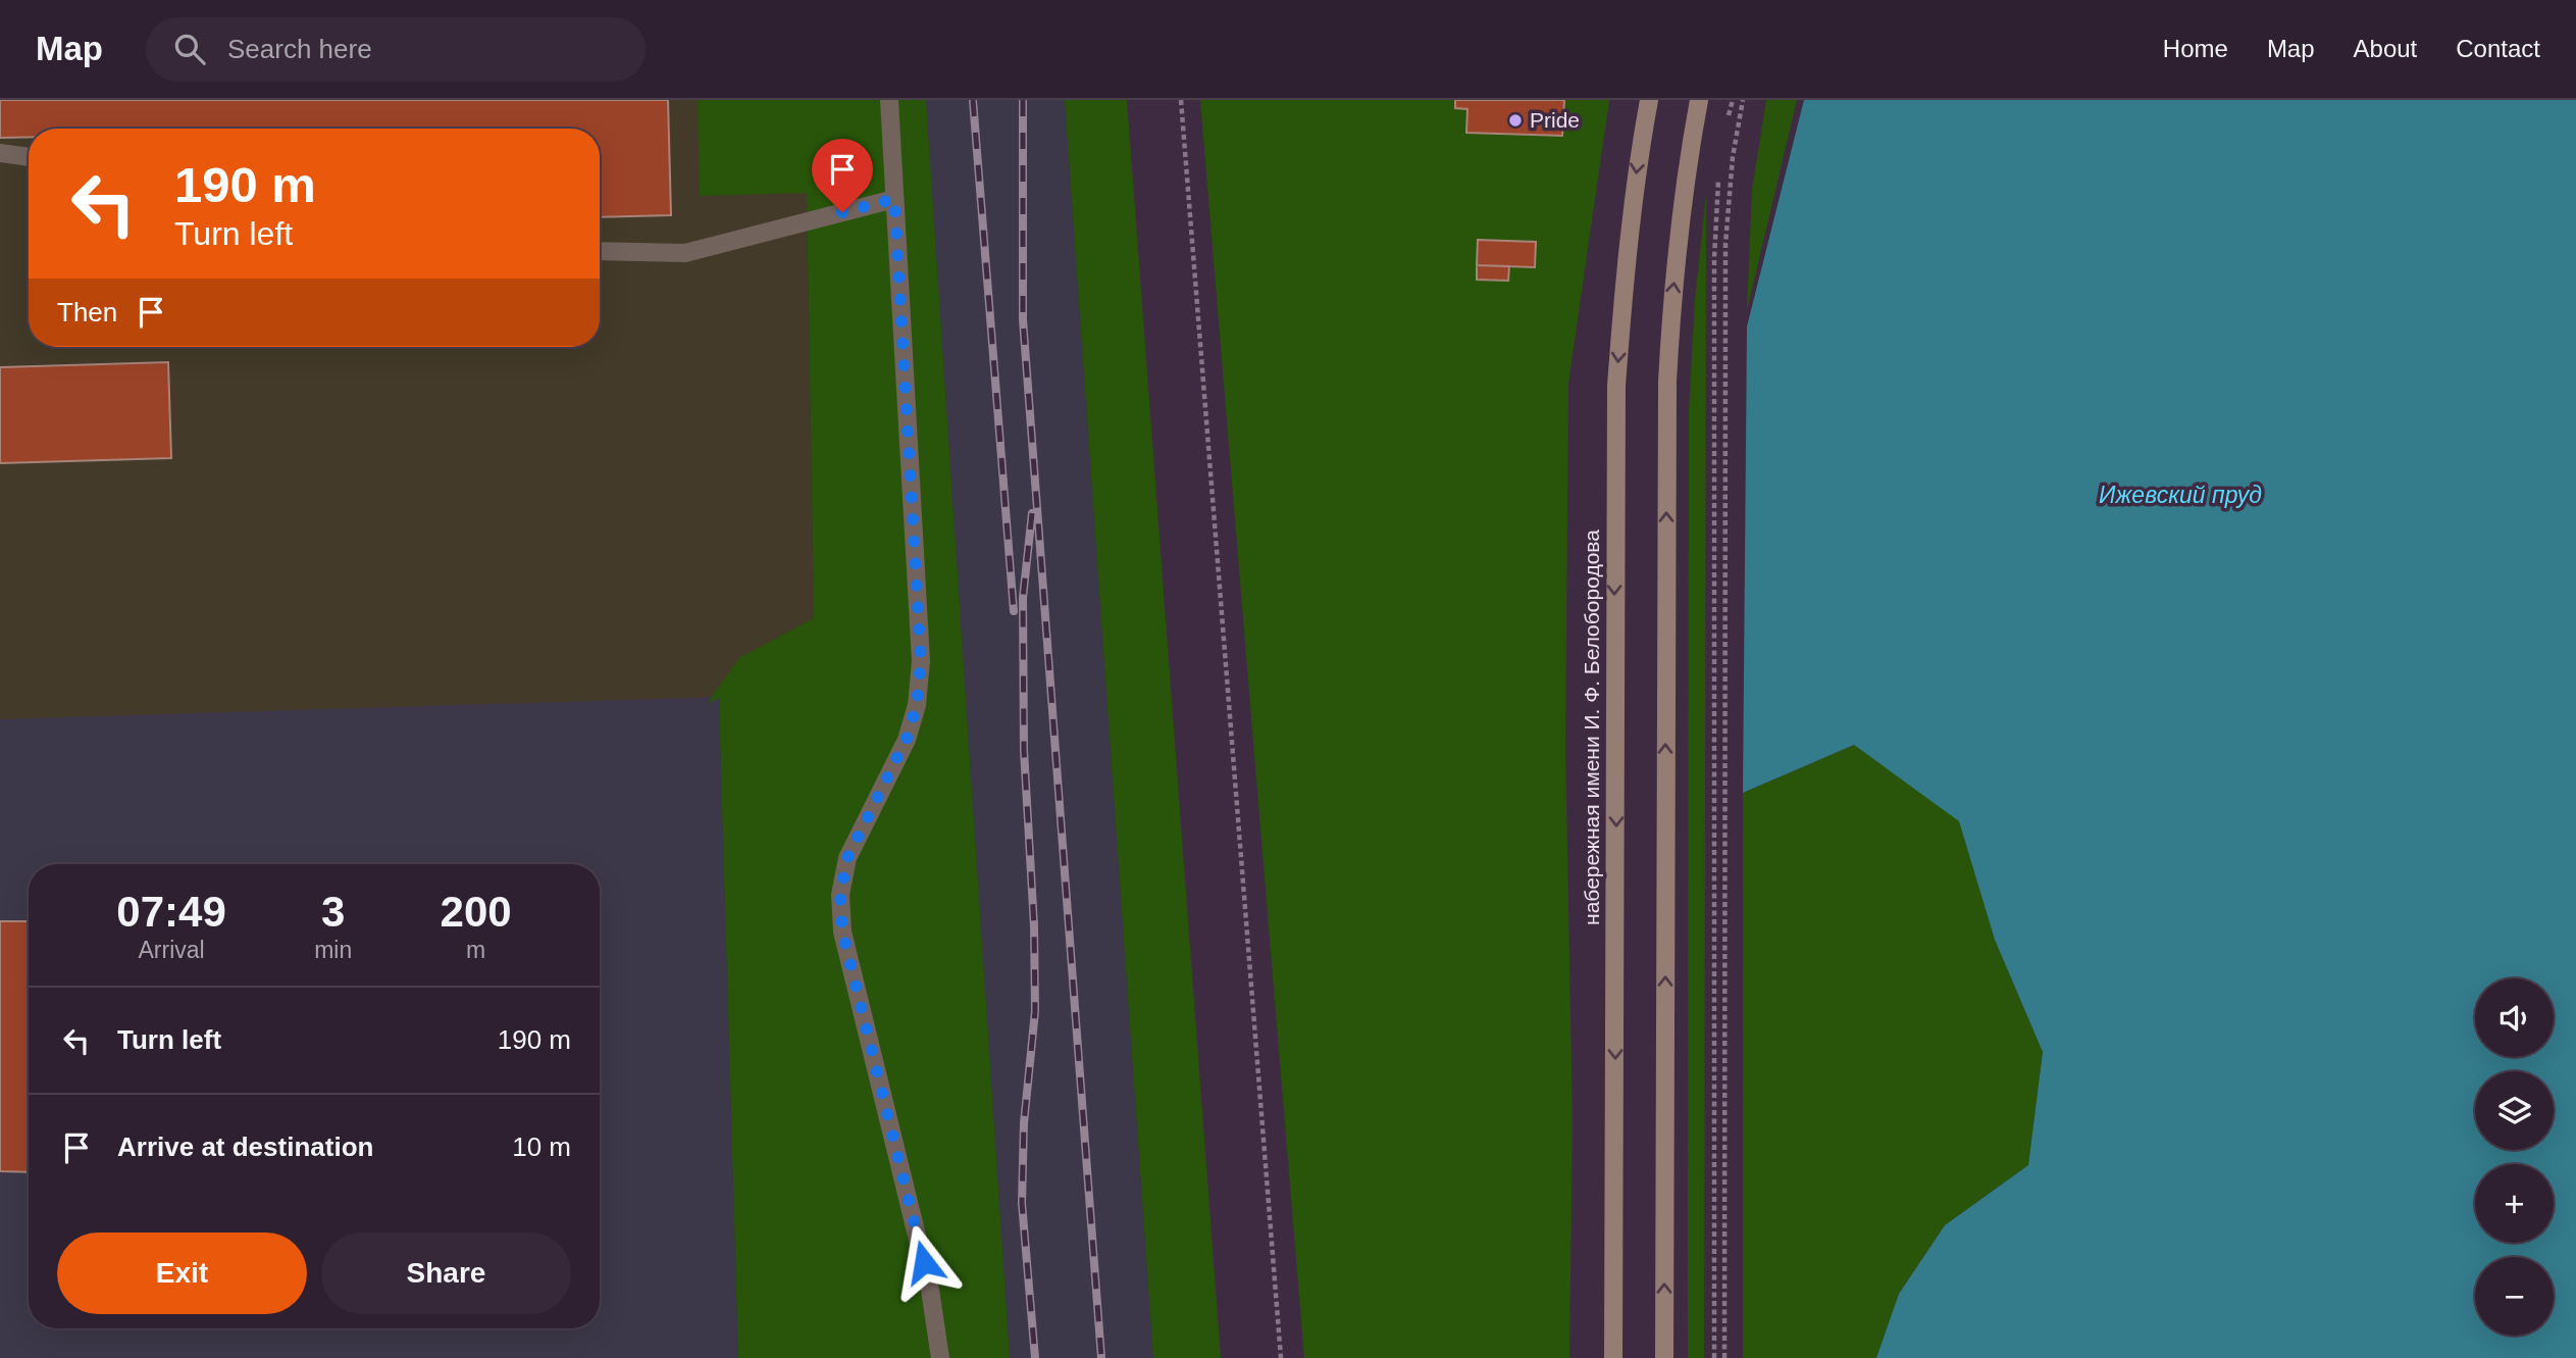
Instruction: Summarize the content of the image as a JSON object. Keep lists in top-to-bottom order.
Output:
{
  "streets": {
    "main road": ["набережная имени И. Ф. Белобородова"]
  },
  "water": ["Ижевский пруд"],
  "places": ["Pride"],
  "page": {
    "header": "Map",
    "search": "Search here",
    "nav": [
      "Home",
      "Map",
      "About",
      "Contact"
    ],
    "turn": ["190 m", "Turn left"],
    "then": "Then",
    "eta": [
      "07:49",
      "Arrival",
      "3",
      "min",
      "200",
      "m"
    ],
    "map_buttons": ["+", "−"],
    "list": [
      {
        "name": "Turn left",
        "value": "190 m"
      },
      {
        "name": "Arrive at destination",
        "value": "10 m"
      }
    ],
    "buttons": ["Exit", "Share"]
  }
}
